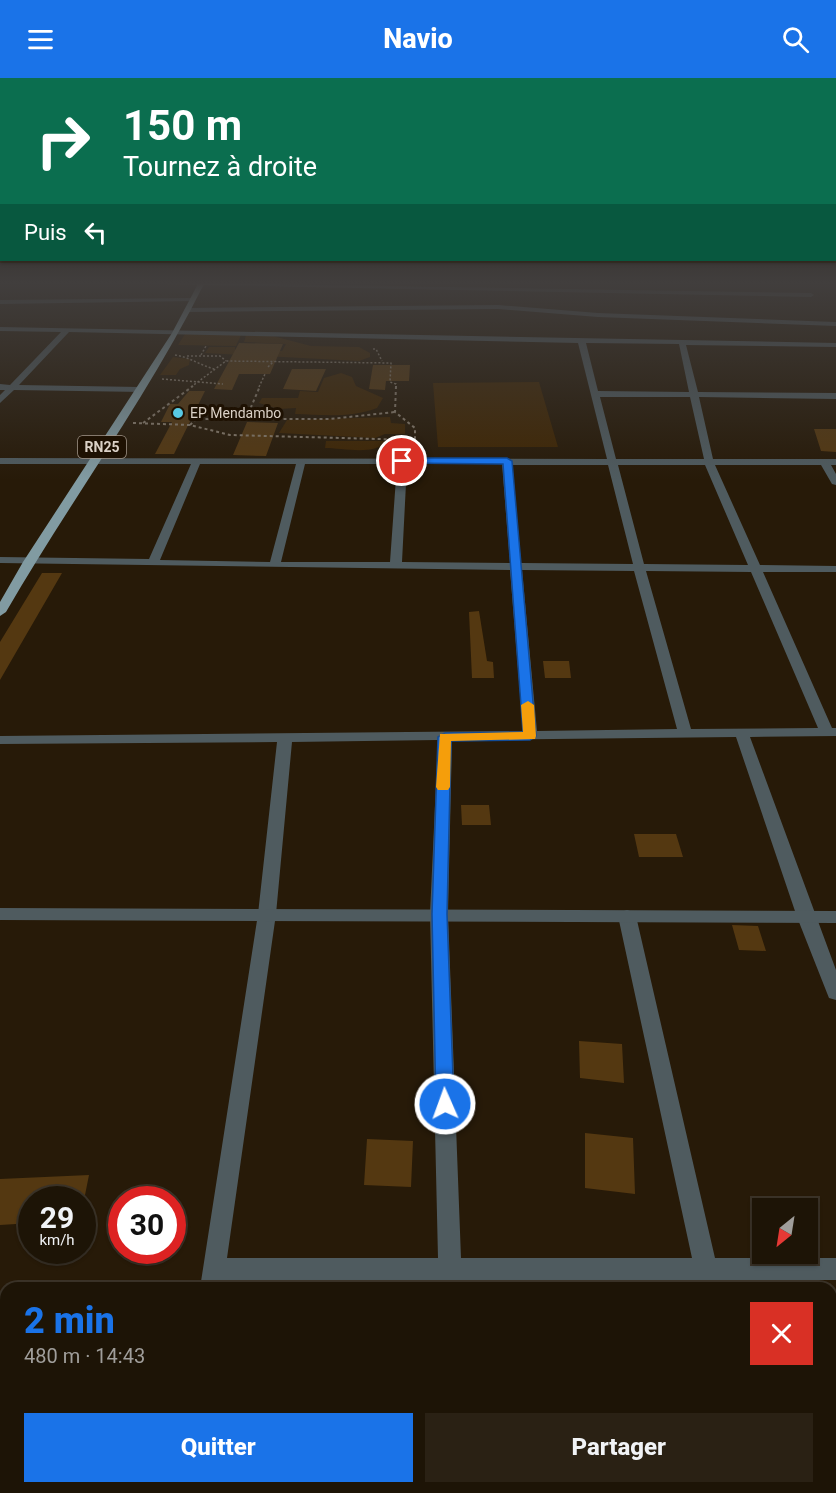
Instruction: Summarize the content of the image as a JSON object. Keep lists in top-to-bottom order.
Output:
{
  "streets": {
    "main road": ["RN25"]
  },
  "places": ["EP Mendambo"],
  "north": "bottom left",
  "page": {
    "header": "Navio",
    "turn": ["150 m", "Tournez à droite"],
    "then": "Puis",
    "speed": "29 km/h",
    "limit": "30",
    "heading": ["2 min", "480 m · 14:43"],
    "buttons": ["Quitter", "Partager"]
  }
}
